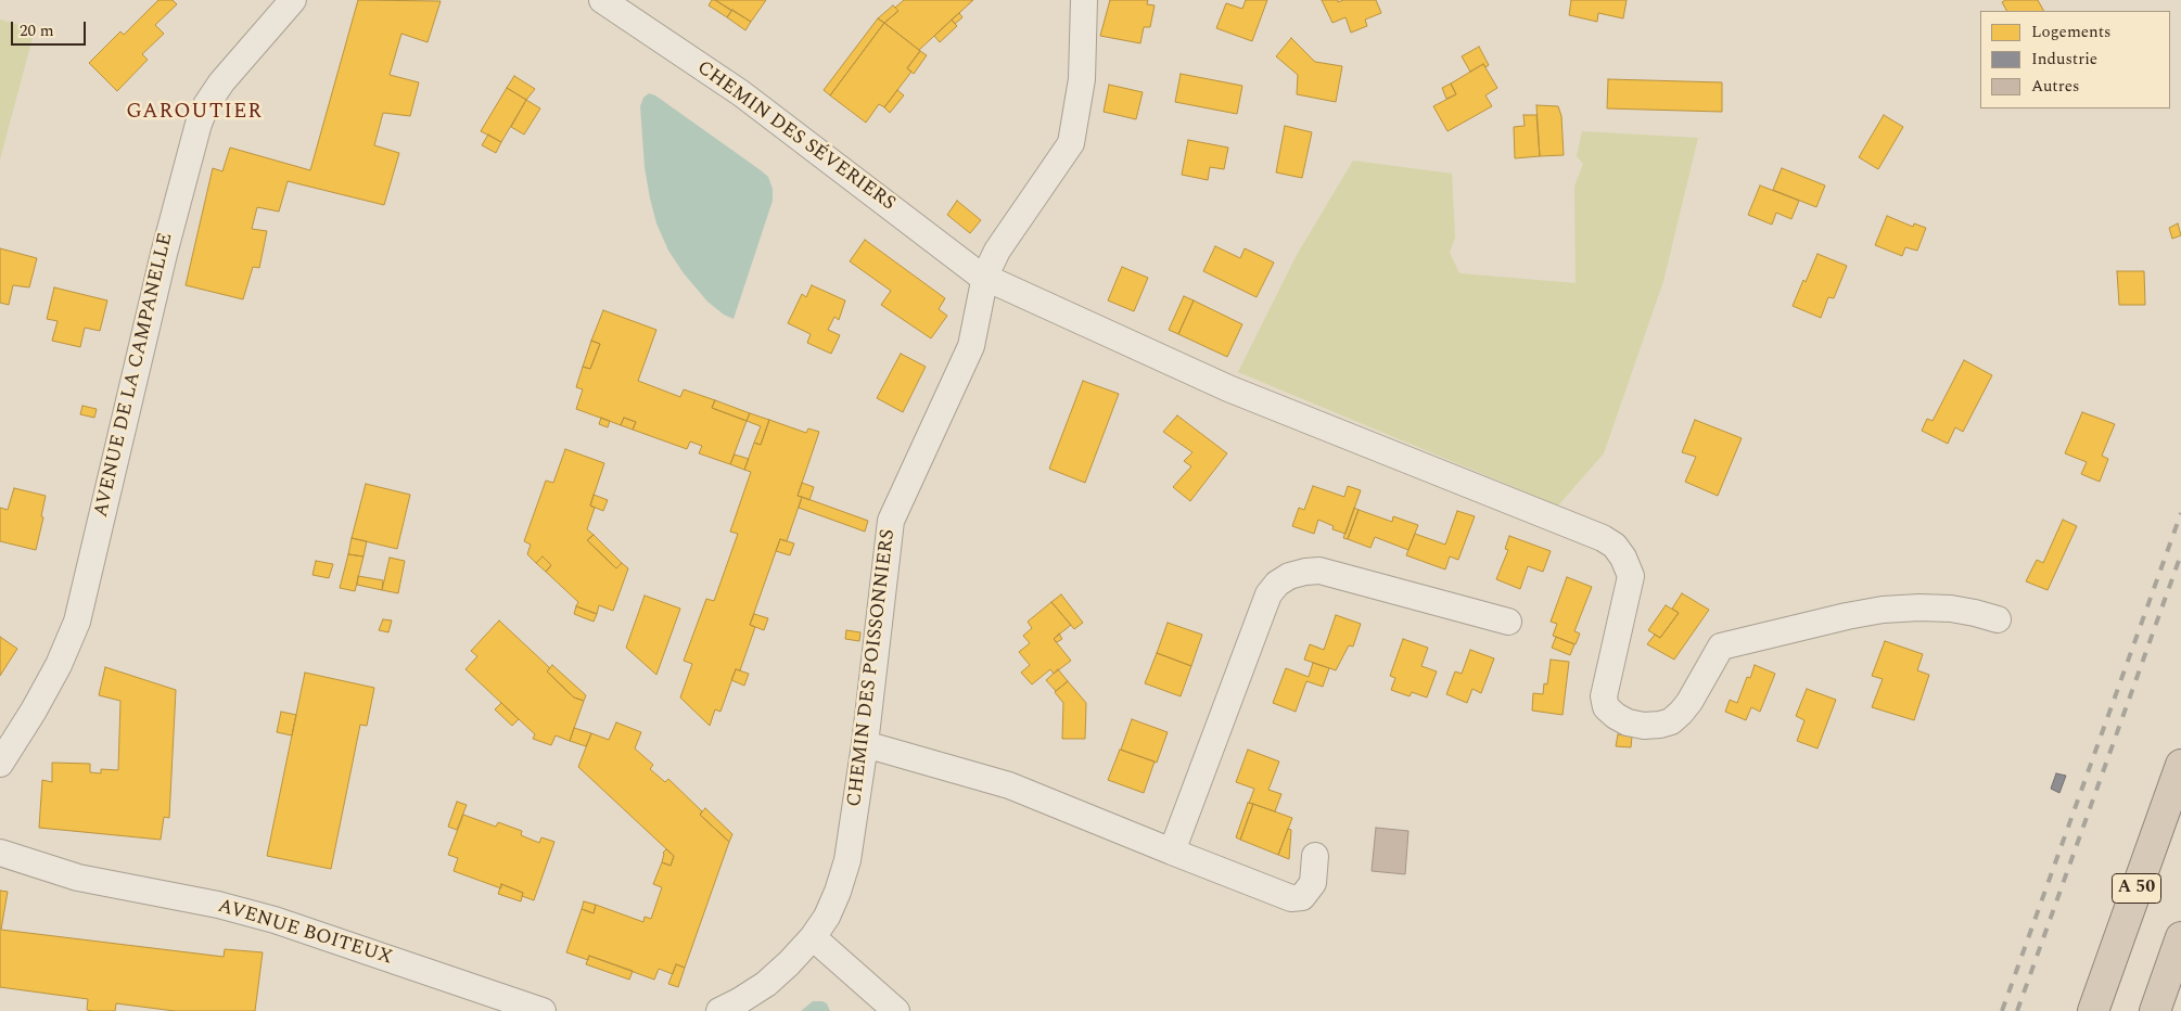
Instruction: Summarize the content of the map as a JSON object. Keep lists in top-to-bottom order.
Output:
{
  "streets": {
    "highway": ["A 50"],
    "street": [
      "CHEMIN DES SÉVERIERS",
      "AVENUE DE LA CAMPANELLE",
      "CHEMIN DES POISSONNIERS",
      "AVENUE BOITEUX"
    ]
  },
  "crossings": [
    ["CHEMIN DES SÉVERIERS", "CHEMIN DES POISSONNIERS"]
  ],
  "districts": ["GAROUTIER"],
  "legend": ["Logements", "Industrie", "Autres"],
  "scale_bar": "20 m"
}
